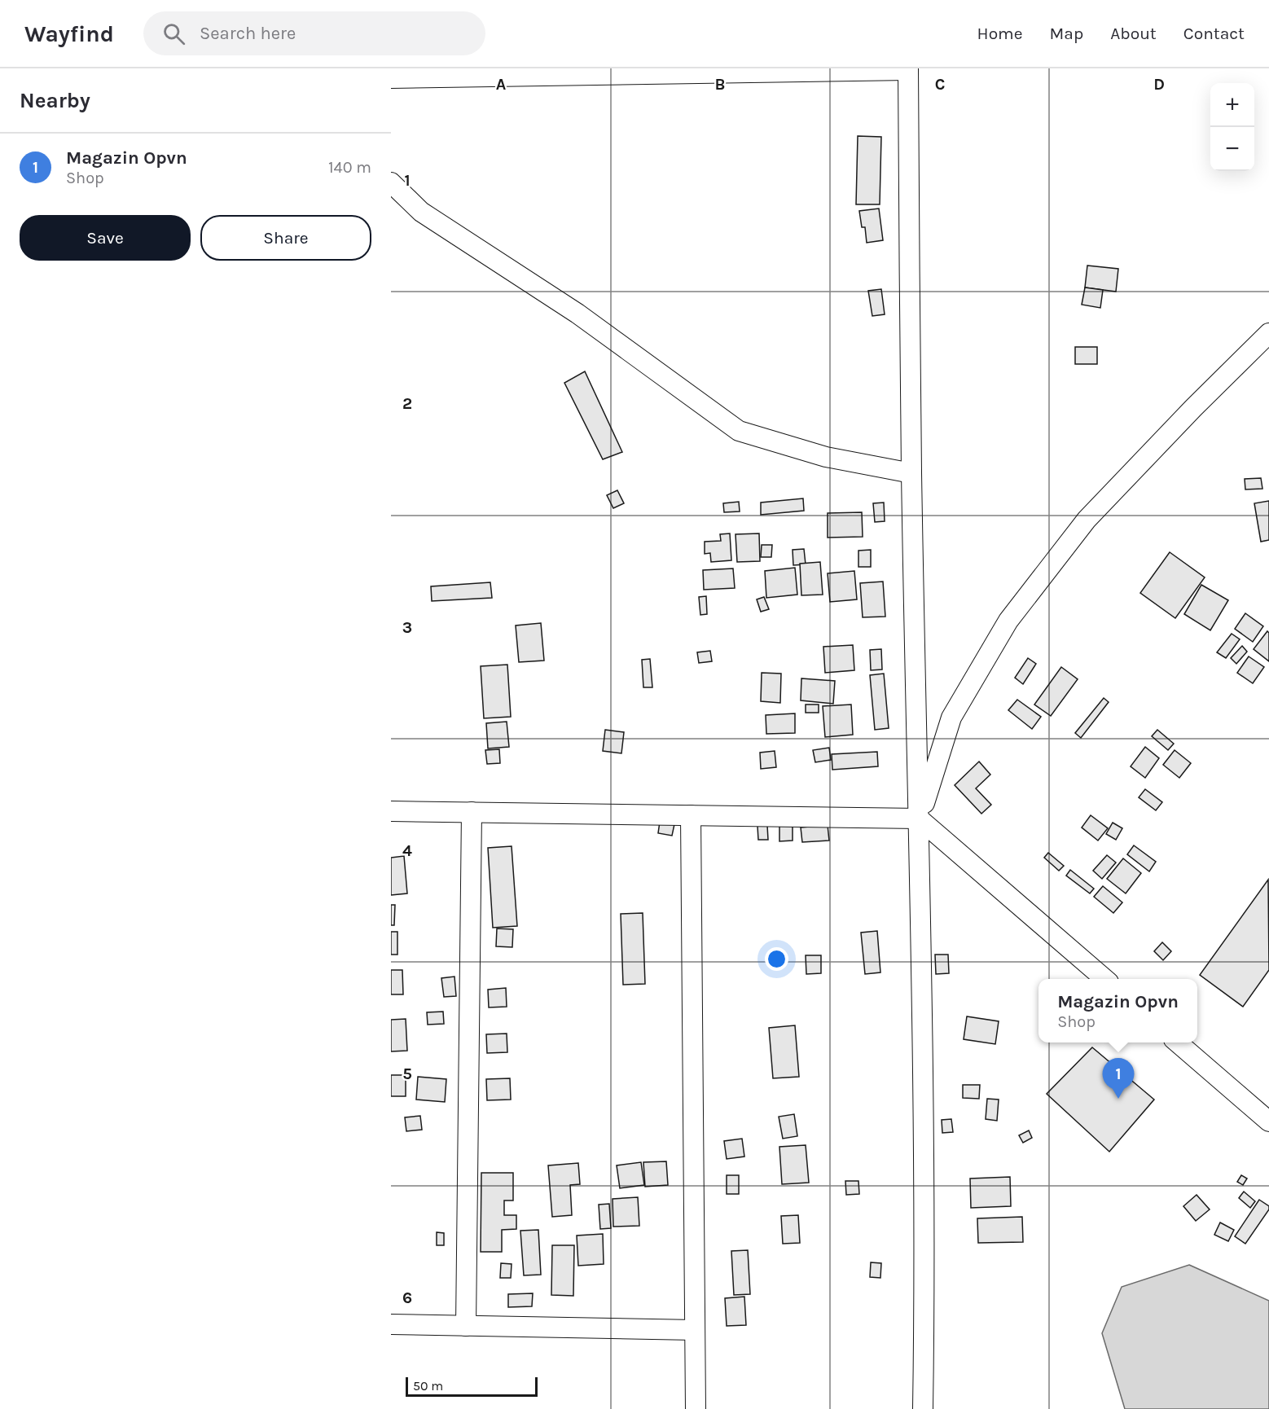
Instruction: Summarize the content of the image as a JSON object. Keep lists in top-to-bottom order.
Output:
{
  "scale_bar": "50 m",
  "page": {
    "header": "Wayfind",
    "search": "Search here",
    "nav": [
      "Home",
      "Map",
      "About",
      "Contact"
    ],
    "heading": "Nearby",
    "map_buttons": ["+", "−"],
    "list": [
      {
        "mark": "1",
        "name": "Magazin Opvn",
        "note": "Shop",
        "value": "140 m"
      }
    ],
    "buttons": ["Save", "Share"],
    "popup": ["Magazin Opvn", "Shop"],
    "pins": "1",
    "scale": "50 m"
  },
  "grid": {
    "columns": [
      "A",
      "B",
      "C",
      "D"
    ],
    "rows": [
      "1",
      "2",
      "3",
      "4",
      "5",
      "6"
    ]
  }
}
